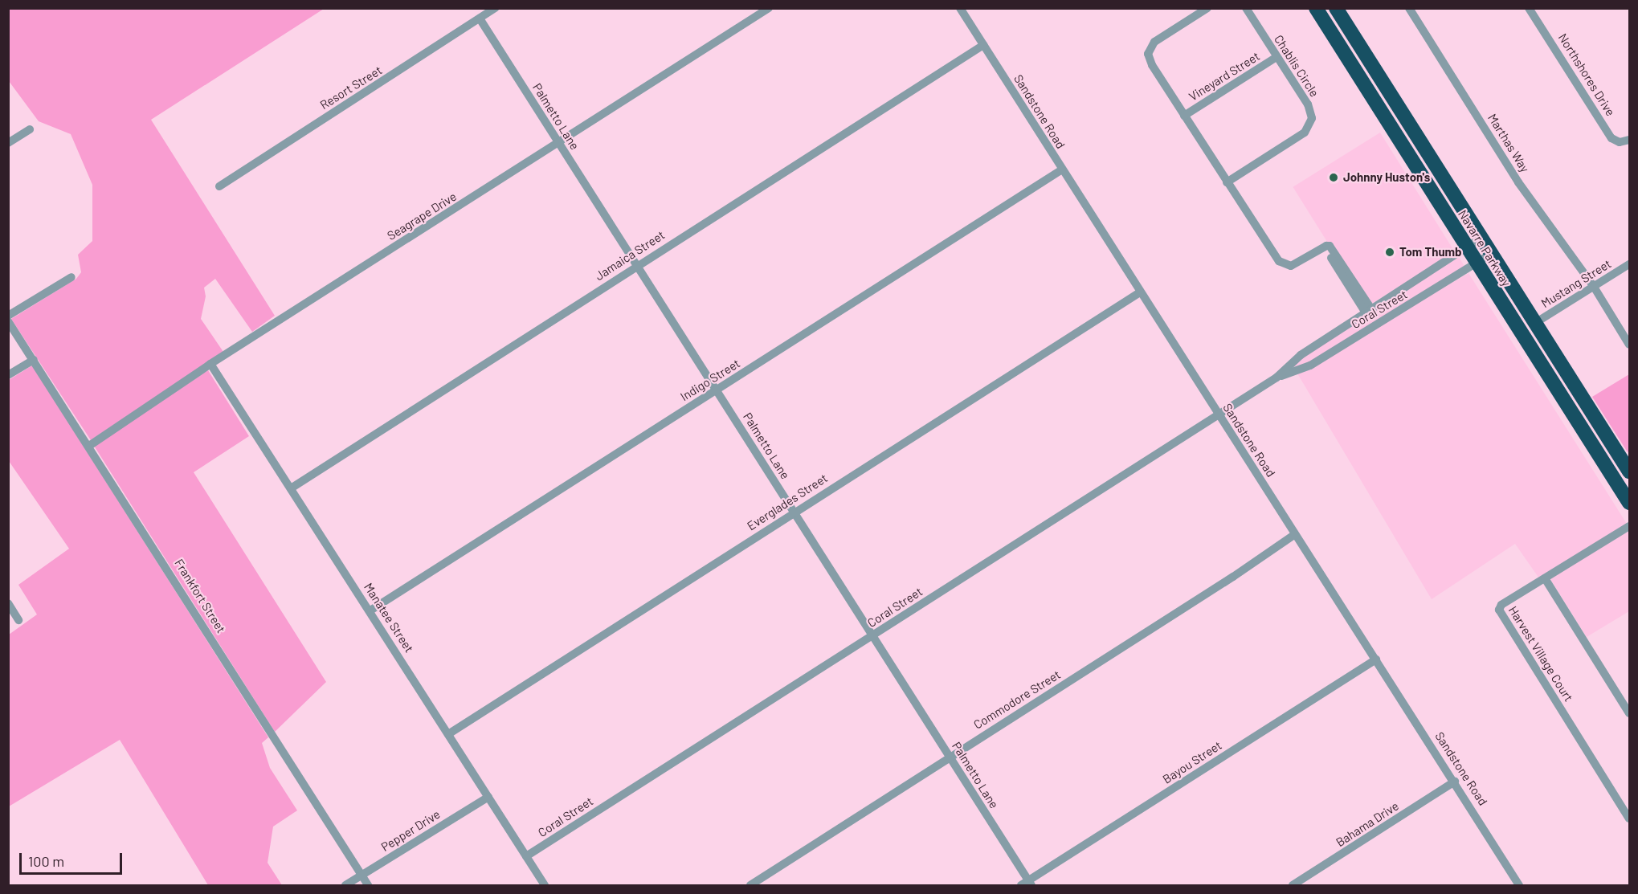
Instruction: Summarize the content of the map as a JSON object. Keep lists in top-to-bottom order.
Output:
{
  "streets": {
    "highway": ["Navarre Parkway"],
    "street": [
      "Chablis Circle",
      "Northshores Drive",
      "Vineyard Street",
      "Resort Street",
      "Sandstone Road",
      "Palmetto Lane",
      "Marthas Way",
      "Seagrape Drive",
      "Jamaica Street",
      "Mustang Street",
      "Coral Street",
      "Indigo Street",
      "Everglades Street",
      "Frankfort Street",
      "Manatee Street",
      "Harvest Village Court",
      "Commodore Street",
      "Bayou Street",
      "Bahama Drive",
      "Pepper Drive"
    ]
  },
  "crossings": [
    ["Chablis Circle", "Vineyard Street"],
    ["Resort Street", "Palmetto Lane"],
    ["Sandstone Road", "Jamaica Street"],
    ["Sandstone Road", "Coral Street"],
    ["Sandstone Road", "Indigo Street"],
    ["Sandstone Road", "Everglades Street"],
    ["Sandstone Road", "Commodore Street"],
    ["Sandstone Road", "Bayou Street"],
    ["Sandstone Road", "Bahama Drive"],
    ["Palmetto Lane", "Seagrape Drive"],
    ["Palmetto Lane", "Jamaica Street"],
    ["Palmetto Lane", "Coral Street"],
    ["Palmetto Lane", "Indigo Street"],
    ["Palmetto Lane", "Everglades Street"],
    ["Palmetto Lane", "Commodore Street"],
    ["Palmetto Lane", "Bayou Street"],
    ["Marthas Way", "Mustang Street"],
    ["Seagrape Drive", "Frankfort Street"],
    ["Seagrape Drive", "Manatee Street"],
    ["Navarre Parkway", "Mustang Street"],
    ["Navarre Parkway", "Coral Street"],
    ["Jamaica Street", "Manatee Street"],
    ["Coral Street", "Manatee Street"],
    ["Indigo Street", "Manatee Street"],
    ["Everglades Street", "Manatee Street"],
    ["Frankfort Street", "Pepper Drive"],
    ["Manatee Street", "Pepper Drive"]
  ],
  "places": ["Johnny Huston's", "Tom Thumb"],
  "scale_bar": "100 m"
}
